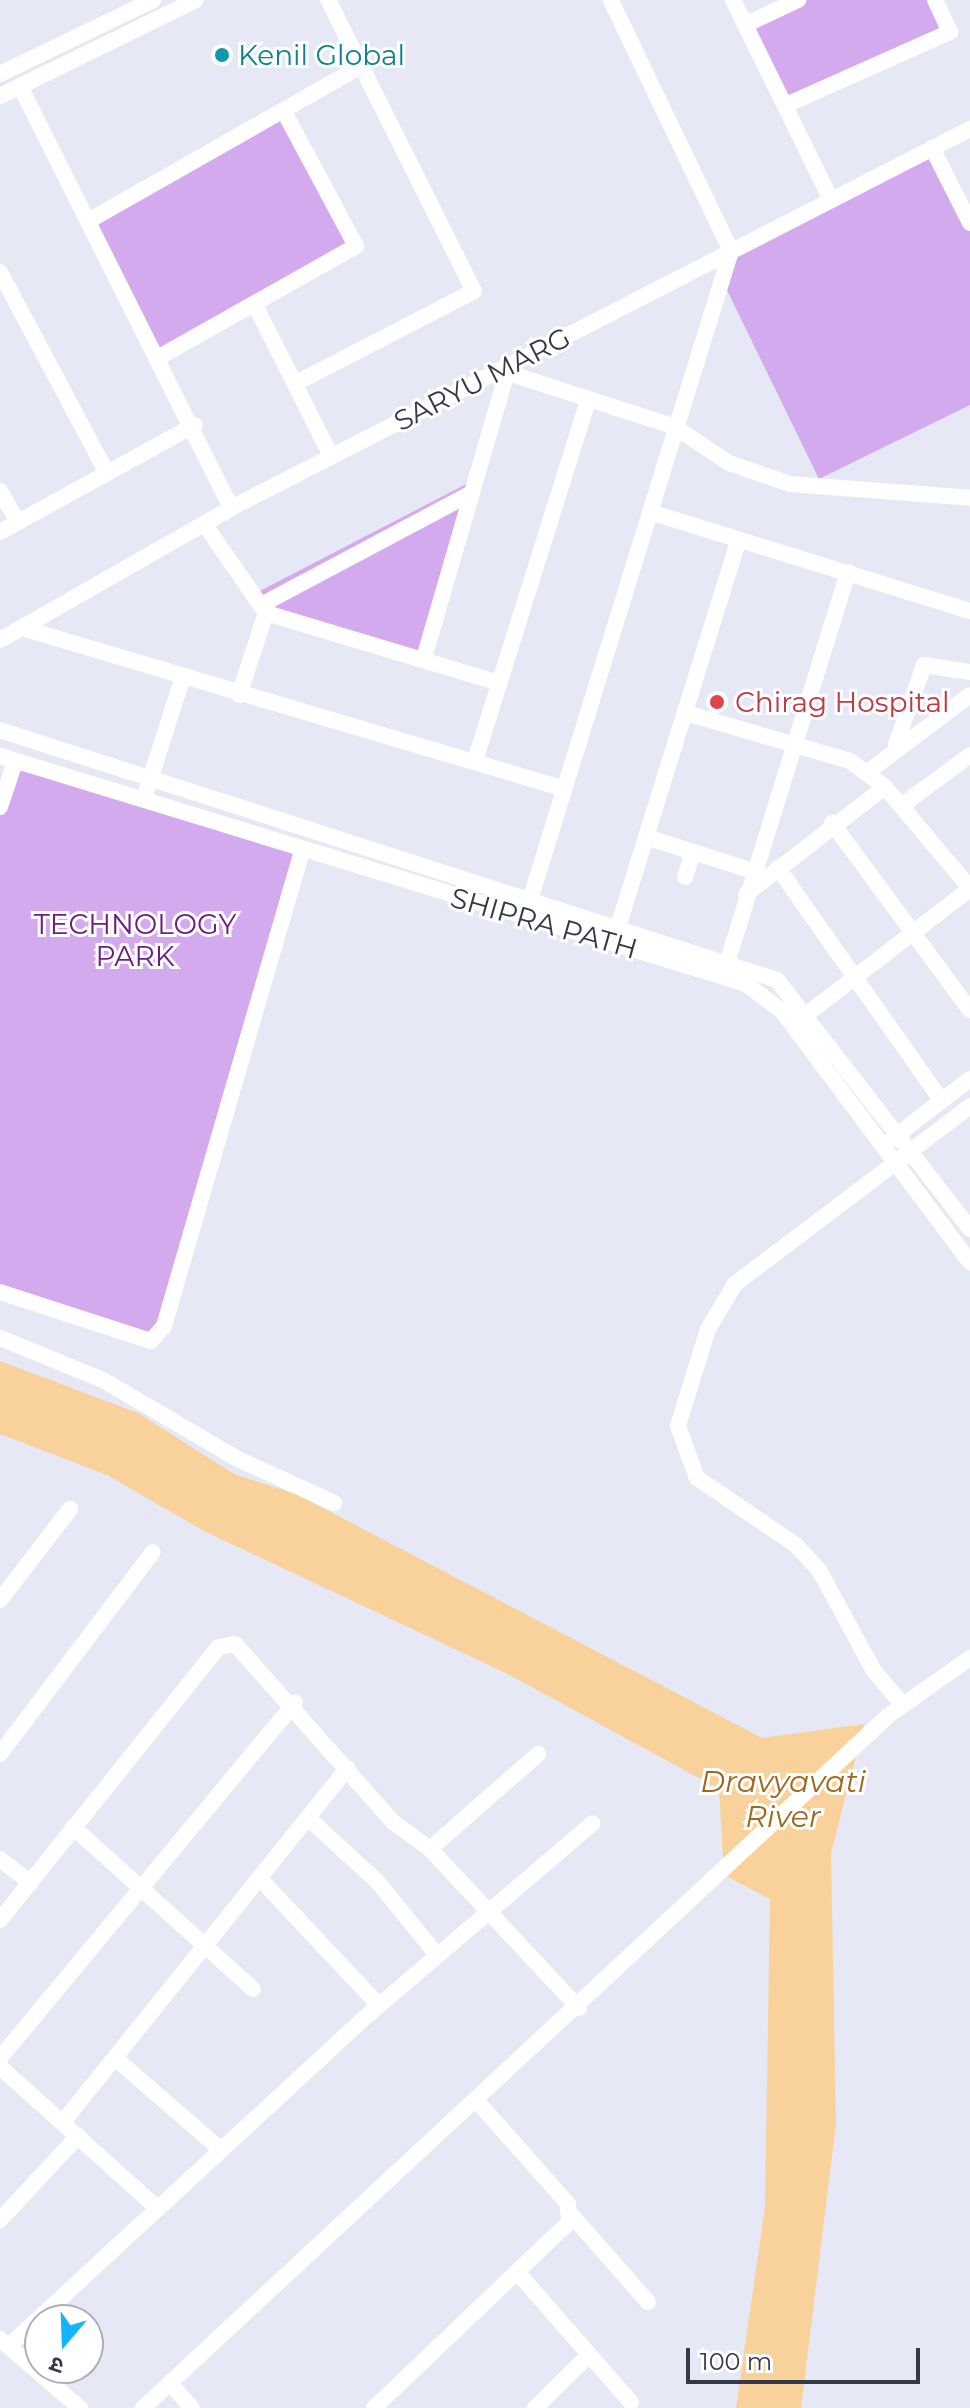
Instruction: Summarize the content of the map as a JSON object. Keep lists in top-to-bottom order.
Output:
{
  "streets": {
    "street": ["SARYU MARG", "SHIPRA PATH"]
  },
  "water": ["Dravyavati River"],
  "parks": ["TECHNOLOGY PARK"],
  "places": ["Kenil Global", "Chirag Hospital"],
  "scale_bar": "100 m",
  "north": "bottom"
}
